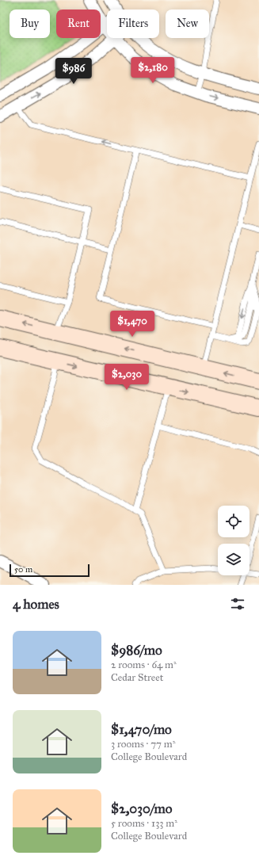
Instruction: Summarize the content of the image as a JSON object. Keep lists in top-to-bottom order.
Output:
{
  "scale_bar": "50 m",
  "page": {
    "chip": [
      "Buy",
      "Rent",
      "Filters",
      "New"
    ],
    "price": [
      "$2,180",
      "$986",
      "$1,470",
      "$2,030"
    ],
    "scale": "50 m",
    "heading": "4 homes",
    "list": [
      {
        "name": "$986/mo",
        "note": "2 rooms · 64 m² · Cedar Street"
      },
      {
        "name": "$1,470/mo",
        "note": "3 rooms · 77 m² · College Boulevard"
      },
      {
        "name": "$2,030/mo",
        "note": "5 rooms · 133 m² · College Boulevard"
      }
    ]
  }
}
